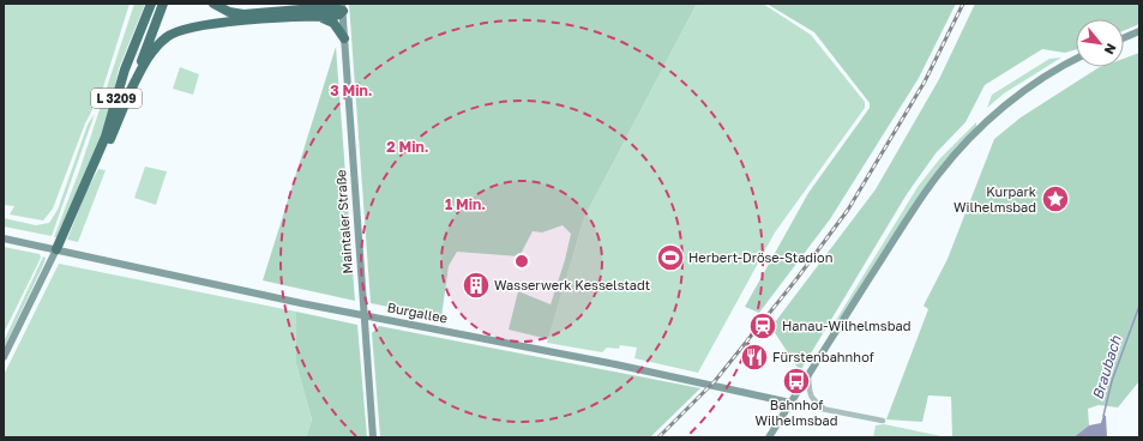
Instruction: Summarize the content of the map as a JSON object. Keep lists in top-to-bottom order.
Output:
{
  "streets": {
    "highway": ["L 3209"],
    "main road": ["Maintaler Straße", "Burgallee"]
  },
  "crossings": [
    ["L 3209", "Burgallee"],
    ["Maintaler Straße", "Burgallee"]
  ],
  "water": ["Braubach"],
  "places": {
    "place": ["Kurpark Wilhelmsbad"],
    "sports": ["Herbert-Dröse-Stadion"],
    "building": ["Wasserwerk Kesselstadt"],
    "station": ["Hanau-Wilhelmsbad"],
    "restaurant": ["Fürstenbahnhof"],
    "bus stop": ["Bahnhof Wilhelmsbad"]
  },
  "north": "bottom right",
  "rings": ["3 Min.", "2 Min.", "1 Min."]
}
